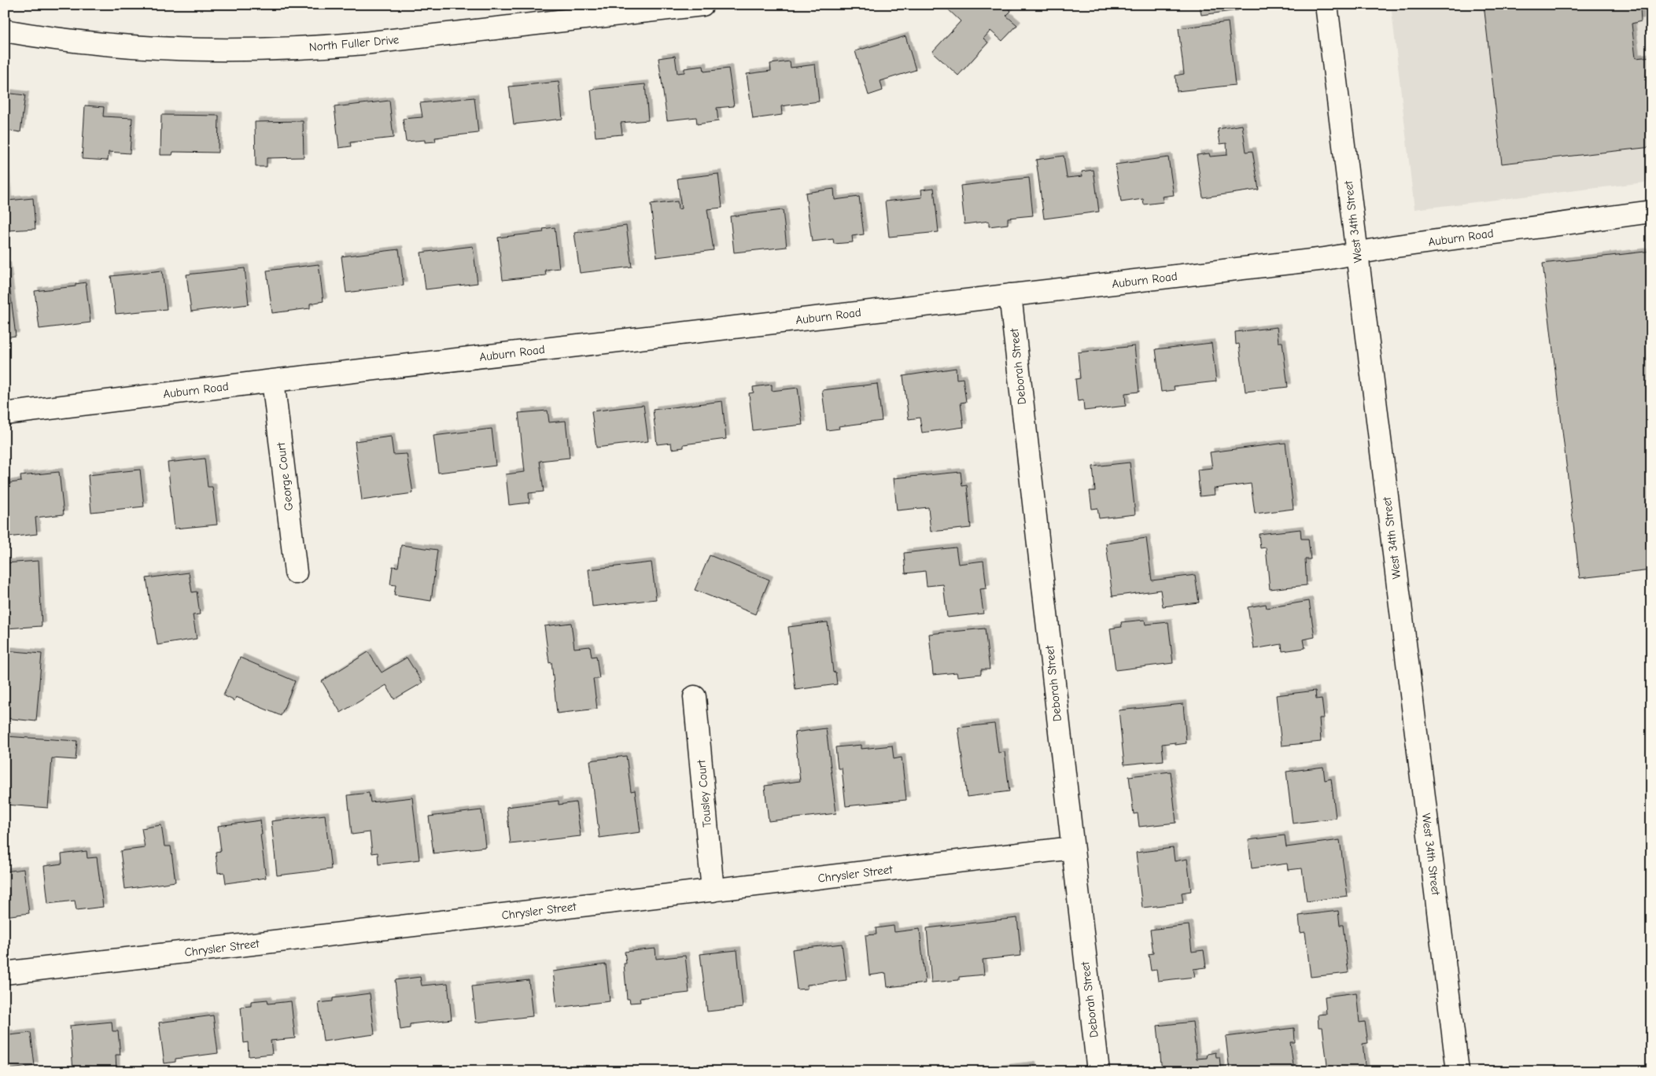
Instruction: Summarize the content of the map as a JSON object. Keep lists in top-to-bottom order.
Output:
{
  "streets": {
    "street": [
      "North Fuller Drive",
      "West 34th Street",
      "Auburn Road",
      "Deborah Street",
      "George Court",
      "Tousley Court",
      "Chrysler Street"
    ]
  },
  "crossings": [
    ["West 34th Street", "Auburn Road"],
    ["Auburn Road", "Deborah Street"],
    ["Auburn Road", "George Court"],
    ["Deborah Street", "Chrysler Street"],
    ["Tousley Court", "Chrysler Street"]
  ]
}
